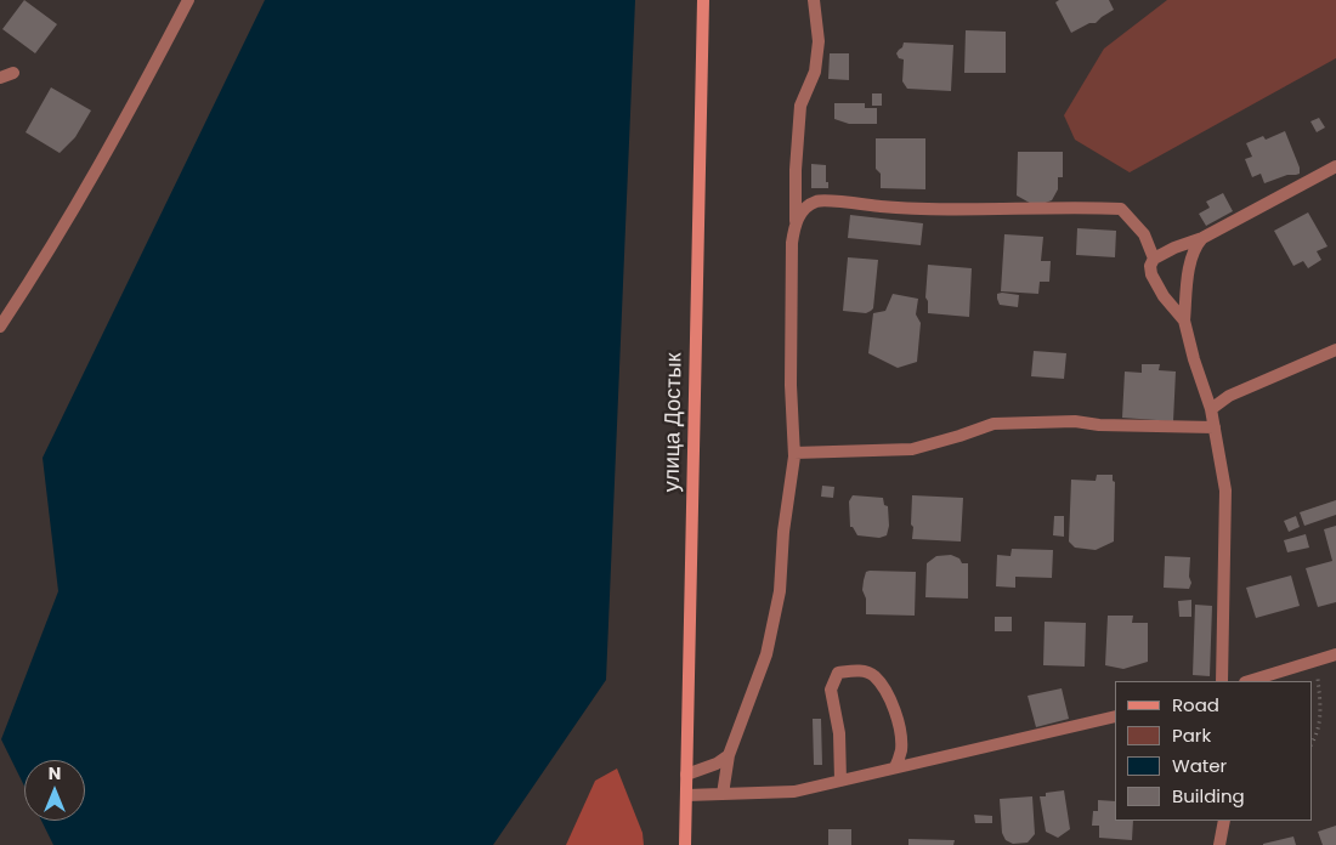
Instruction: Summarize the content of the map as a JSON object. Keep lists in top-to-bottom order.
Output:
{
  "streets": {
    "main road": ["улица Достык"]
  },
  "legend": [
    "Road",
    "Park",
    "Water",
    "Building"
  ],
  "north": "top"
}
